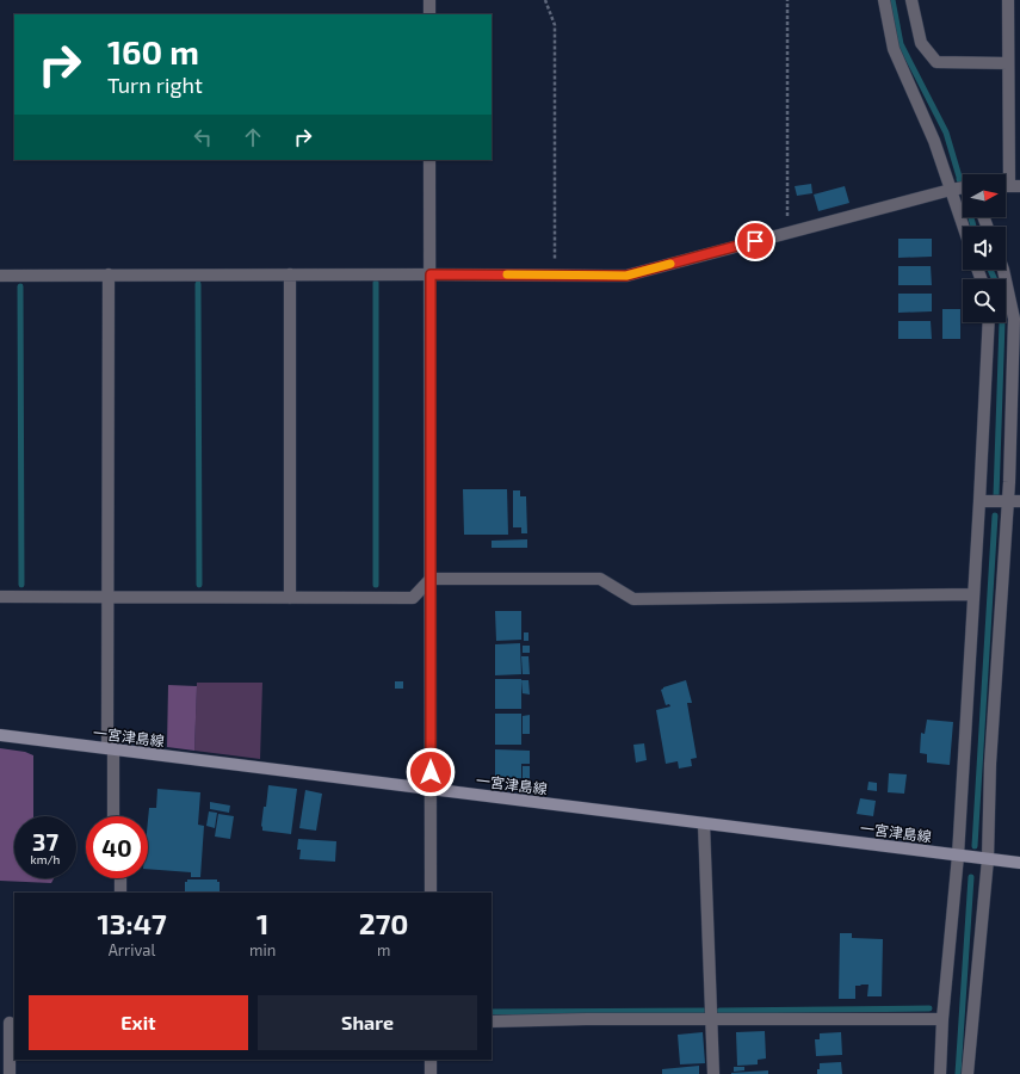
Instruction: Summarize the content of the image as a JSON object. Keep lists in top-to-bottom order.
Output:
{
  "streets": {
    "main road": ["一宮津島線"]
  },
  "north": "right",
  "page": {
    "turn": ["160 m", "Turn right"],
    "speed": "37 km/h",
    "limit": "40",
    "eta": [
      "13:47",
      "Arrival",
      "1",
      "min",
      "270",
      "m"
    ],
    "buttons": ["Exit", "Share"]
  }
}
